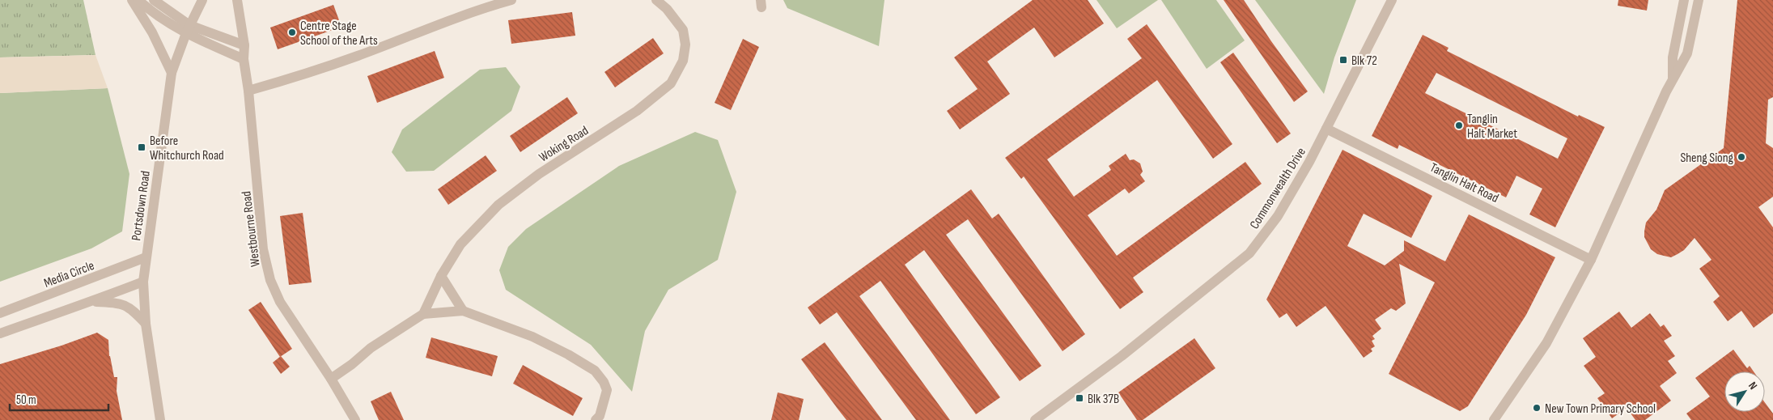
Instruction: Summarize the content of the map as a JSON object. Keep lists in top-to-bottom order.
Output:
{
  "streets": {
    "street": [
      "Woking Road",
      "Tanglin Halt Road",
      "Commonwealth Drive",
      "Portsdown Road",
      "Westbourne Road",
      "Media Circle"
    ]
  },
  "crossings": [
    ["Tanglin Halt Road", "Commonwealth Drive"],
    ["Portsdown Road", "Media Circle"]
  ],
  "places": {
    "other": [
      "Centre Stage School of the Arts",
      "Tanglin Halt Market",
      "Sheng Siong",
      "New Town Primary School"
    ],
    "transit": ["Blk 72", "Before Whitchurch Road", "Blk 37B"]
  },
  "scale_bar": "50 m",
  "north": "top right"
}
